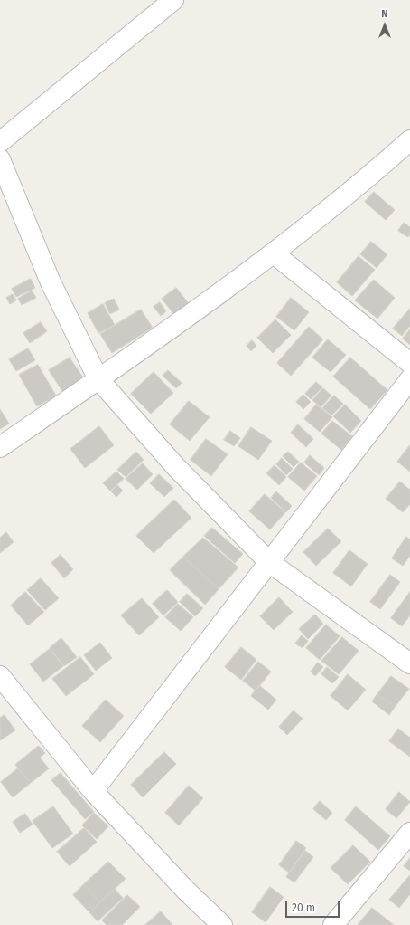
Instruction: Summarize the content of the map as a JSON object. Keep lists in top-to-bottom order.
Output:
{
  "scale_bar": "20 m",
  "north": "top"
}
